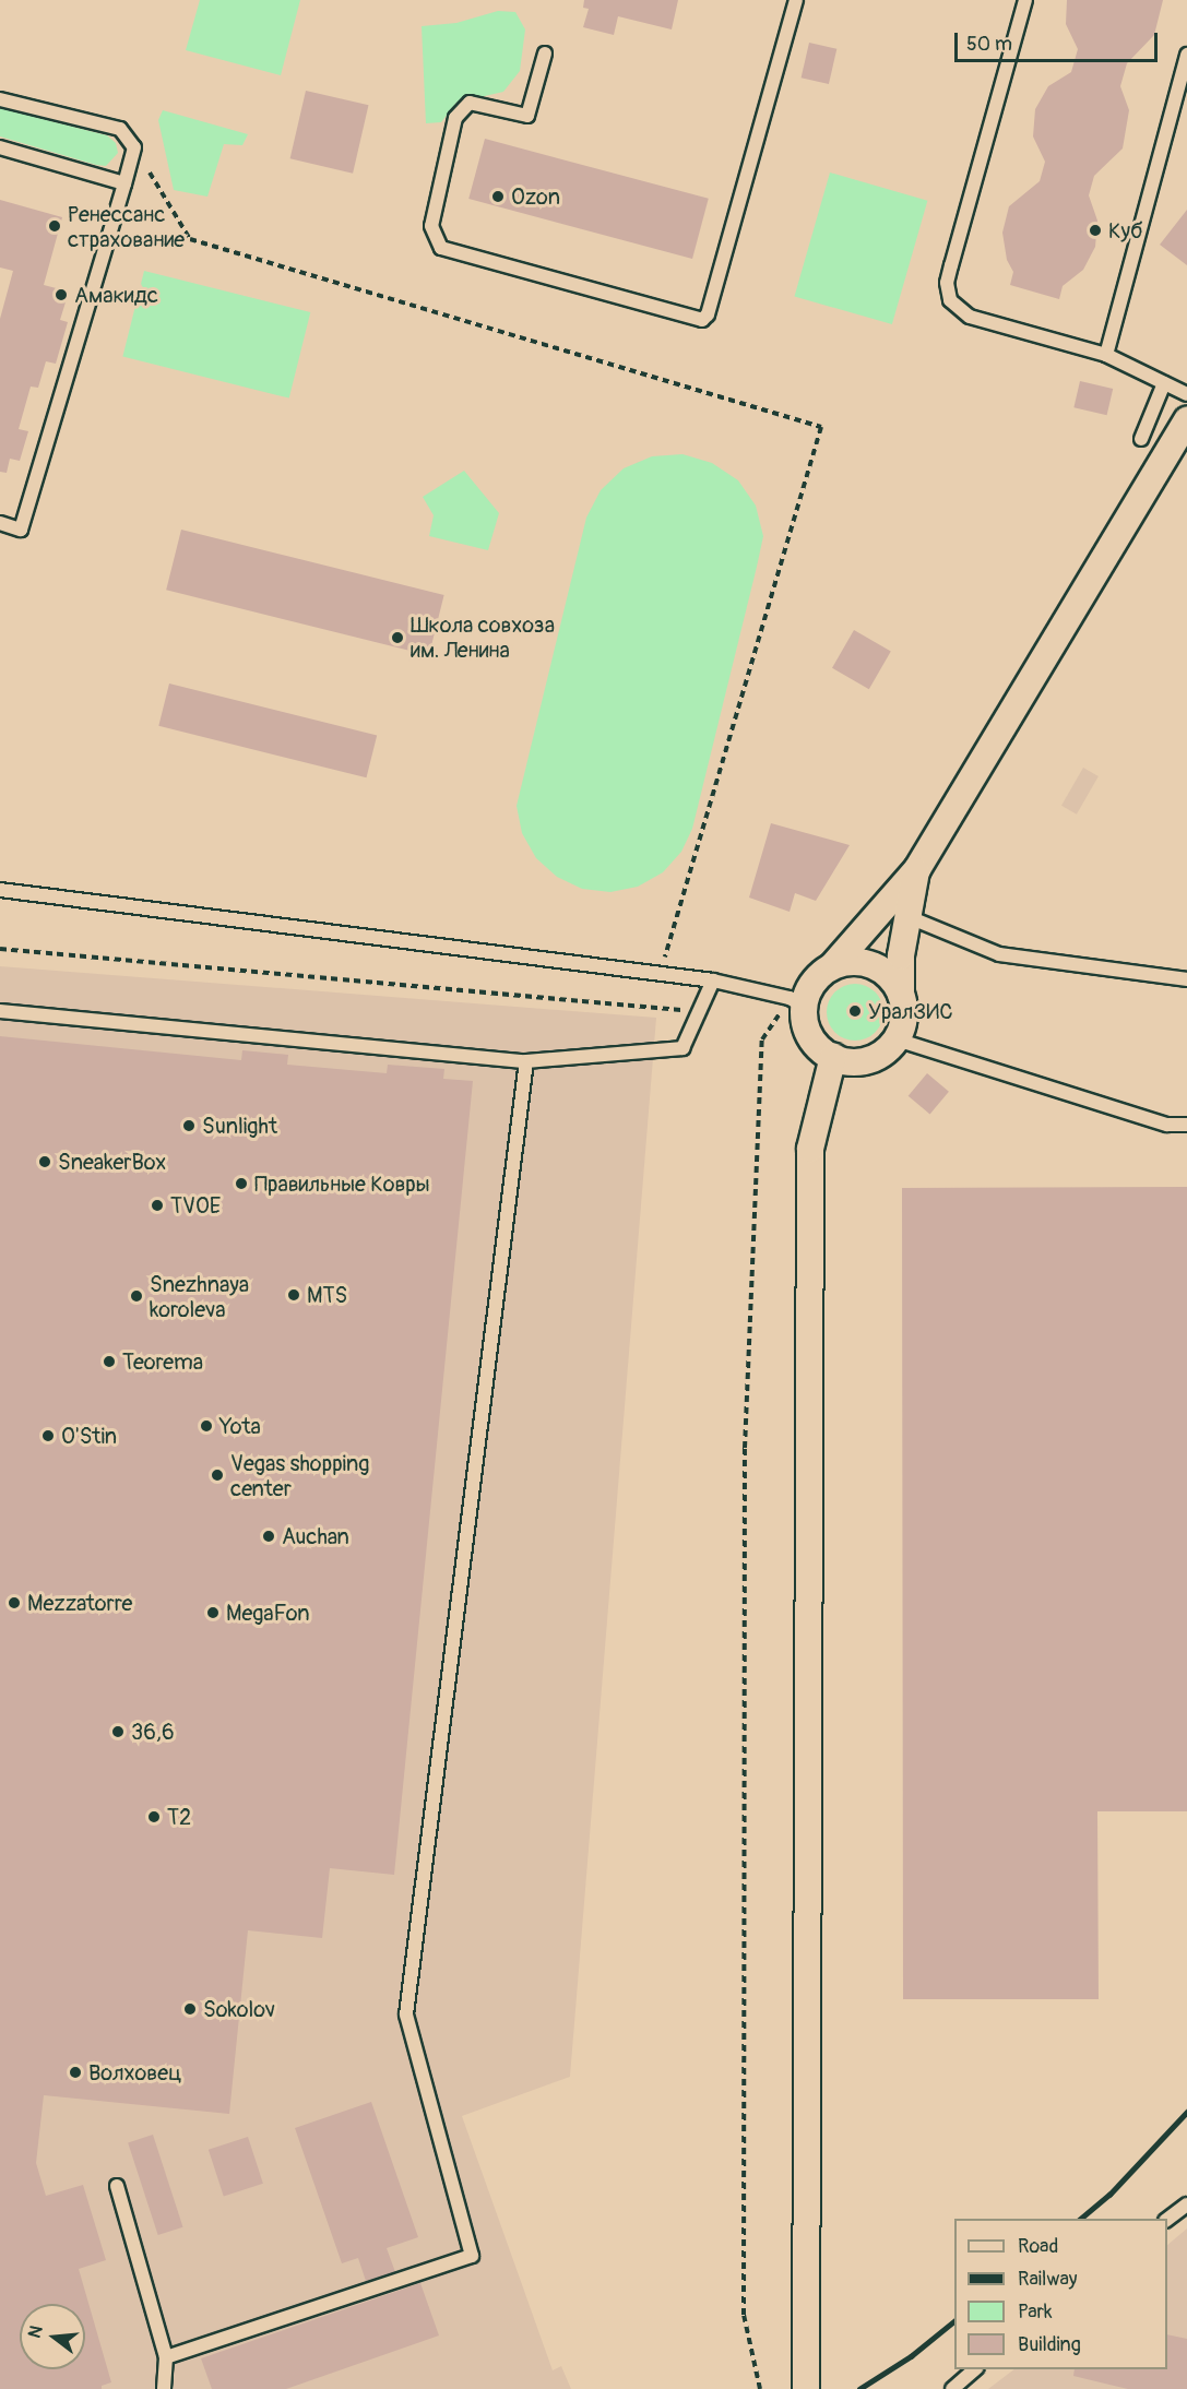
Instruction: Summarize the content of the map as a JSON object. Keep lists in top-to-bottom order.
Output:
{
  "places": [
    "Ozon",
    "Ренессанс страхование",
    "Куб",
    "Амакидс",
    "Школа совхоза им. Ленина",
    "УралЗИС",
    "Sunlight",
    "SneakerBox",
    "Правильные Ковры",
    "TVOE",
    "MTS",
    "Snezhnaya koroleva",
    "Teorema",
    "Yota",
    "O'Stin",
    "Vegas shopping center",
    "Auchan",
    "Mezzatorre",
    "MegaFon",
    "36,6",
    "T2",
    "Sokolov",
    "Волховец"
  ],
  "legend": [
    "Road",
    "Railway",
    "Park",
    "Building"
  ],
  "scale_bar": "50 m",
  "north": "left"
}
